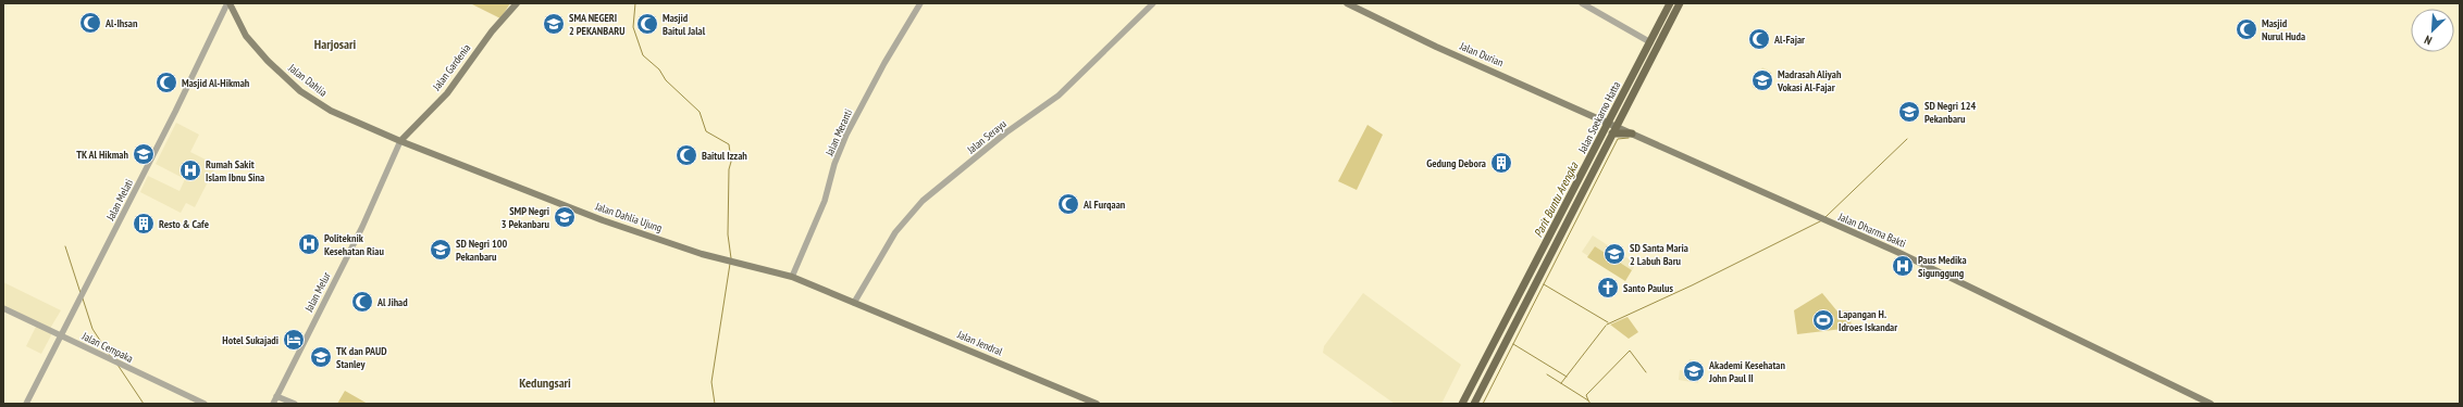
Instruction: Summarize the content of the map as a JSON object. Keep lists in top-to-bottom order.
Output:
{
  "streets": {
    "main road": [
      "Jalan Durian",
      "Jalan Gardenia",
      "Jalan Dahlia",
      "Jalan Soekarno Hatta",
      "Jalan Dahlia Ujung",
      "Jalan Dharma Bakti",
      "Jalan Jendral"
    ],
    "street": [
      "Jalan Meranti",
      "Jalan Serayu",
      "Jalan Melati",
      "Jalan Melur",
      "Jalan Cempaka"
    ]
  },
  "crossings": [
    ["Jalan Durian", "Jalan Soekarno Hatta"],
    ["Jalan Durian", "Jalan Dharma Bakti"],
    ["Jalan Gardenia", "Jalan Dahlia"],
    ["Jalan Gardenia", "Jalan Dahlia Ujung"],
    ["Jalan Gardenia", "Jalan Melur"],
    ["Jalan Dahlia", "Jalan Melati"],
    ["Jalan Dahlia", "Jalan Dahlia Ujung"],
    ["Jalan Dahlia", "Jalan Melur"],
    ["Jalan Soekarno Hatta", "Jalan Dharma Bakti"],
    ["Jalan Meranti", "Jalan Dahlia Ujung"],
    ["Jalan Serayu", "Jalan Dahlia Ujung"],
    ["Jalan Serayu", "Jalan Jendral"],
    ["Jalan Melati", "Jalan Cempaka"],
    ["Jalan Dahlia Ujung", "Jalan Melur"],
    ["Jalan Dahlia Ujung", "Jalan Jendral"]
  ],
  "districts": ["Harjosari", "Kedungsari"],
  "water": ["Parit Buntu Arengka"],
  "places": {
    "mosque": [
      "Al-Ihsan",
      "Masjid Baitul Jalal",
      "Masjid Nurul Huda",
      "Al-Fajar",
      "Masjid Al-Hikmah",
      "Baitul Izzah",
      "Al Furqaan",
      "Al Jihad"
    ],
    "school or university": [
      "SMA NEGERI 2 PEKANBARU",
      "Madrasah Aliyah Vokasi Al-Fajar",
      "SD Negri 124 Pekanbaru",
      "TK Al Hikmah",
      "SMP Negri 3 Pekanbaru",
      "SD Negri 100 Pekanbaru",
      "SD Santa Maria 2 Labuh Baru",
      "TK dan PAUD Stanley",
      "Akademi Kesehatan John Paul II"
    ],
    "building": ["Gedung Debora", "Resto & Cafe"],
    "hospital": ["Rumah Sakit Islam Ibnu Sina", "Politeknik Kesehatan Riau", "Paus Medika Sigunggung"],
    "church": ["Santo Paulus"],
    "sports": ["Lapangan H. Idroes Iskandar"],
    "hotel": ["Hotel Sukajadi"]
  },
  "north": "bottom left"
}
